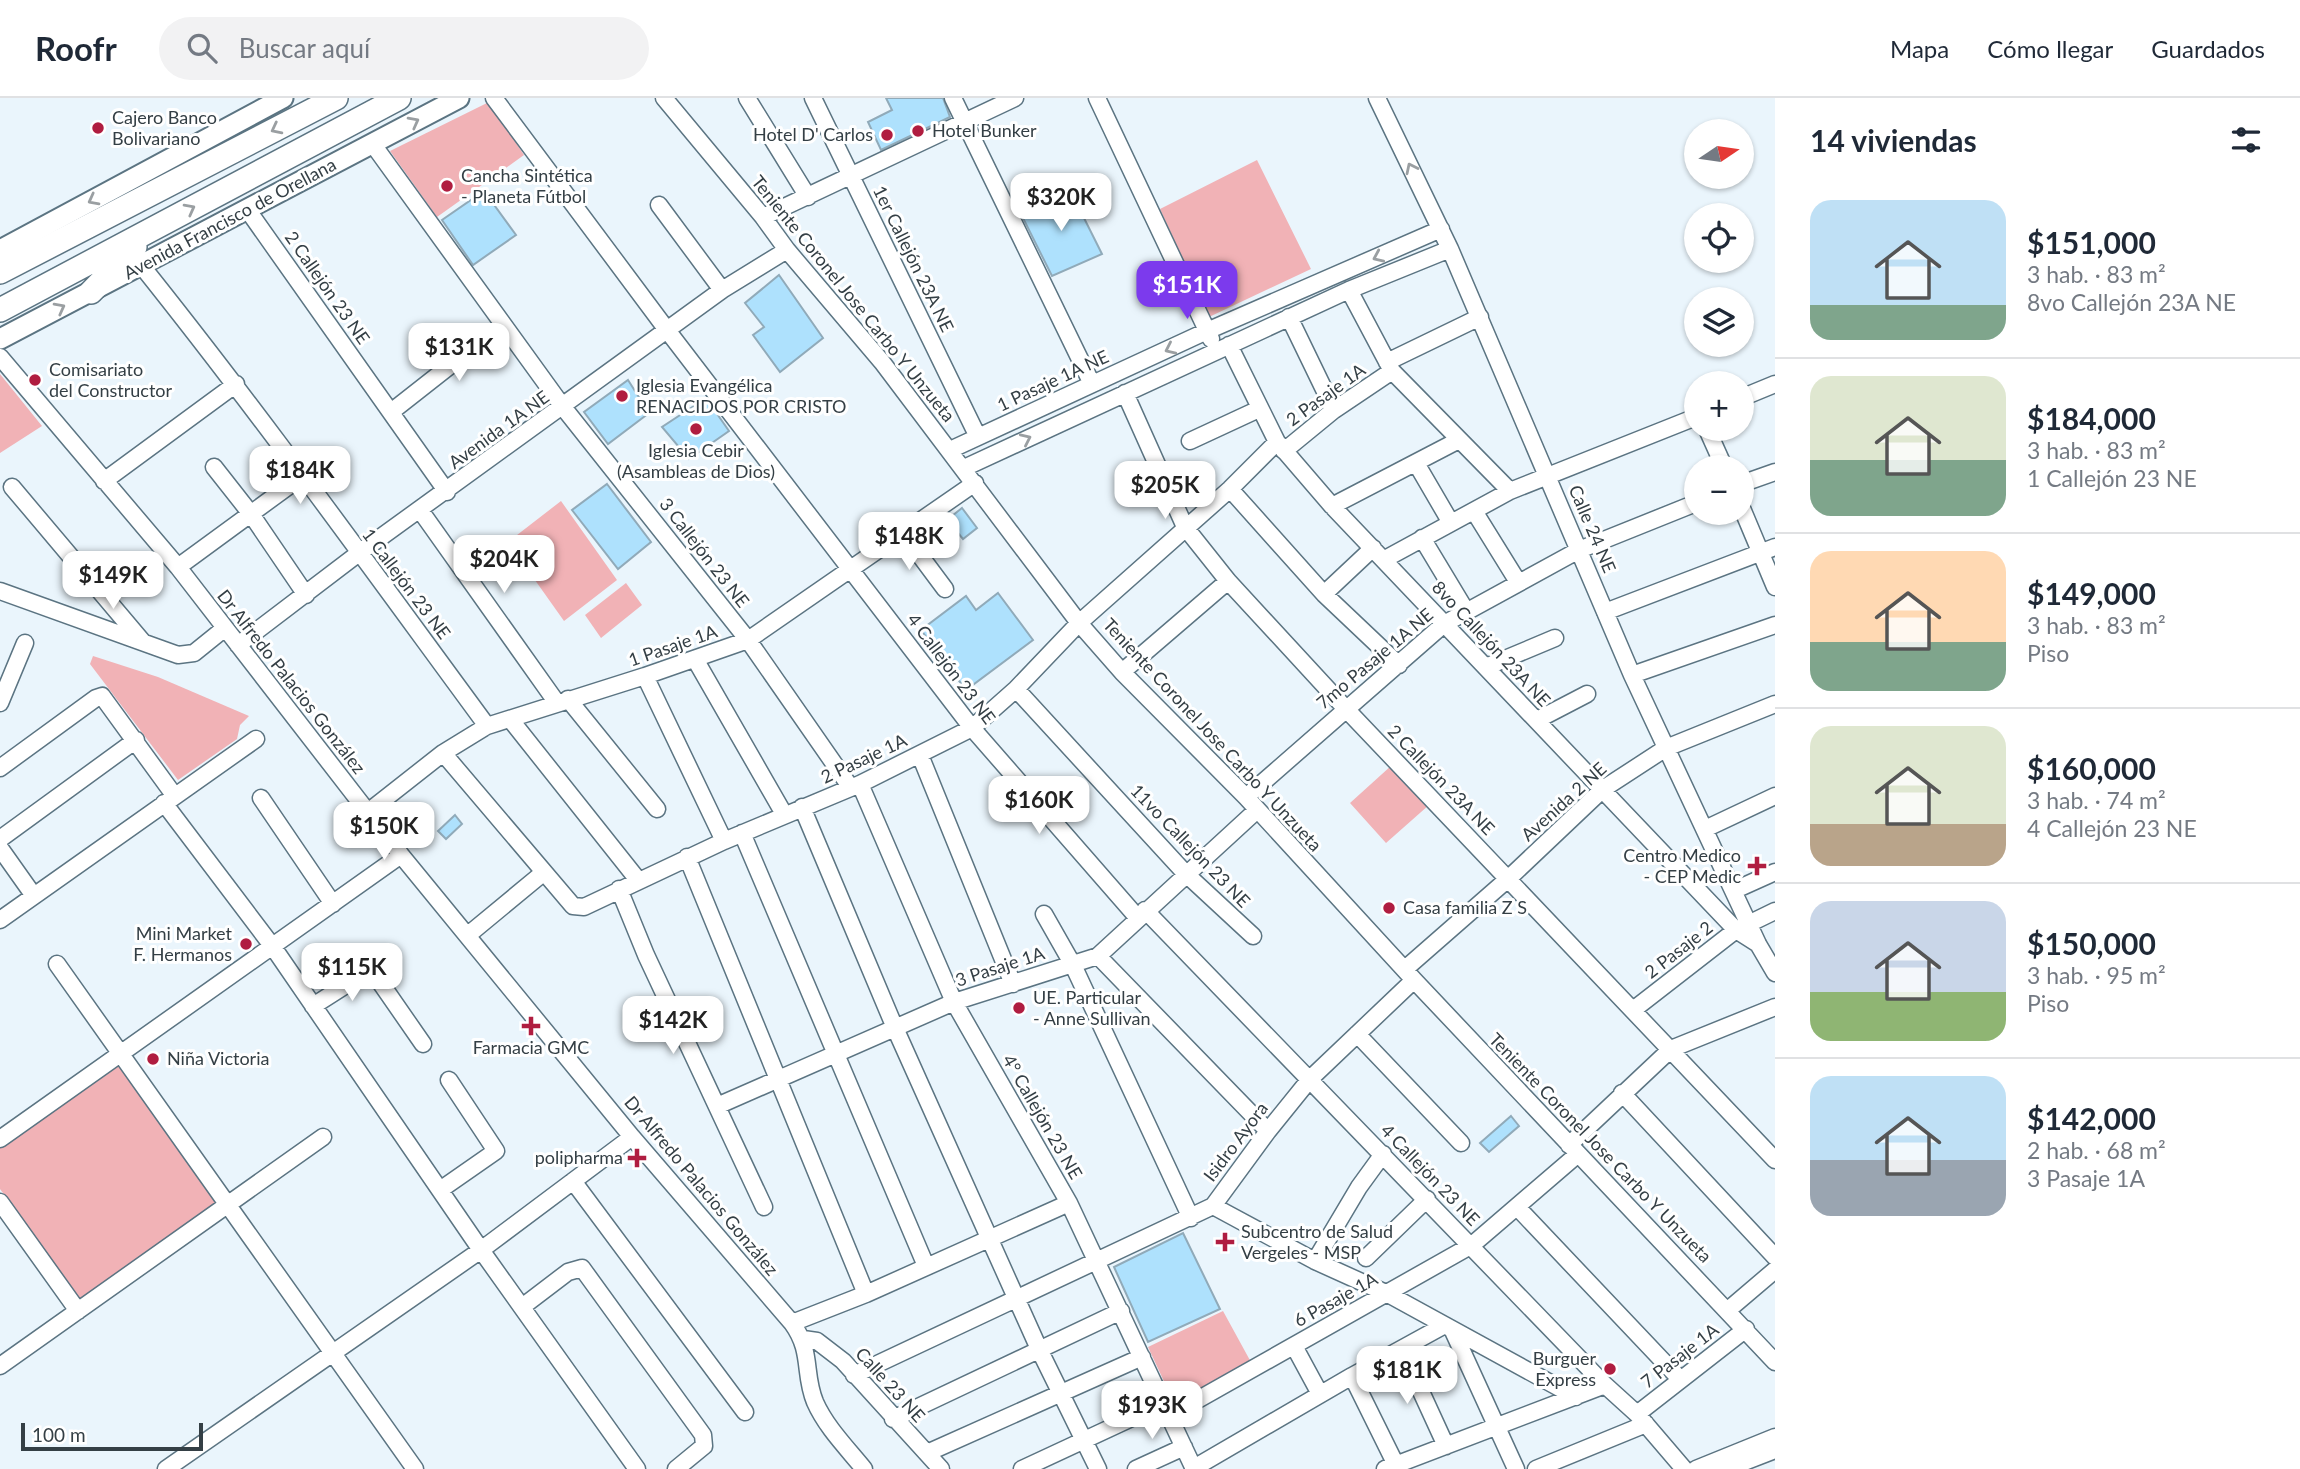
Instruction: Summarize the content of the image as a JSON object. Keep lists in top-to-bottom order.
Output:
{
  "streets": {
    "highway": ["Avenida Francisco de Orellana"],
    "street": [
      "1er Callejón 23A NE",
      "2 Callejón 23 NE",
      "Teniente Coronel Jose Carbo Y Unzueta",
      "1 Pasaje 1A NE",
      "2 Pasaje 1A",
      "Avenida 1A NE",
      "Calle 24 NE",
      "3 Callejón 23 NE",
      "1 Callejón 23 NE",
      "8vo Callejón 23A NE",
      "1 Pasaje 1A",
      "7mo Pasaje 1A NE",
      "4 Callejón 23 NE",
      "Dr Alfredo Palacios González",
      "2 Callejón 23A NE",
      "Avenida 2 NE",
      "11vo Callejón 23 NE",
      "2 Pasaje 2",
      "3 Pasaje 1A",
      "4° Callejón 23 NE",
      "Isidro Ayora",
      "6 Pasaje 1A",
      "7 Pasaje 1A",
      "Calle 23 NE"
    ]
  },
  "crossings": [
    ["Avenida Francisco de Orellana", "2 Callejón 23 NE"],
    ["Avenida Francisco de Orellana", "3 Callejón 23 NE"],
    ["Avenida Francisco de Orellana", "1 Callejón 23 NE"],
    ["1er Callejón 23A NE", "1 Pasaje 1A NE"],
    ["2 Callejón 23 NE", "Avenida 1A NE"],
    ["Teniente Coronel Jose Carbo Y Unzueta", "1 Pasaje 1A NE"],
    ["Teniente Coronel Jose Carbo Y Unzueta", "2 Pasaje 1A"],
    ["Teniente Coronel Jose Carbo Y Unzueta", "Avenida 1A NE"],
    ["Teniente Coronel Jose Carbo Y Unzueta", "1 Pasaje 1A"],
    ["Teniente Coronel Jose Carbo Y Unzueta", "7mo Pasaje 1A NE"],
    ["Teniente Coronel Jose Carbo Y Unzueta", "Avenida 2 NE"],
    ["Teniente Coronel Jose Carbo Y Unzueta", "3 Pasaje 1A"],
    ["Teniente Coronel Jose Carbo Y Unzueta", "Isidro Ayora"],
    ["Teniente Coronel Jose Carbo Y Unzueta", "6 Pasaje 1A"],
    ["Teniente Coronel Jose Carbo Y Unzueta", "7 Pasaje 1A"],
    ["1 Pasaje 1A NE", "Calle 24 NE"],
    ["1 Pasaje 1A NE", "8vo Callejón 23A NE"],
    ["2 Pasaje 1A", "Calle 24 NE"],
    ["2 Pasaje 1A", "3 Callejón 23 NE"],
    ["2 Pasaje 1A", "8vo Callejón 23A NE"],
    ["2 Pasaje 1A", "1 Pasaje 1A"],
    ["2 Pasaje 1A", "4 Callejón 23 NE"],
    ["2 Pasaje 1A", "2 Callejón 23A NE"],
    ["2 Pasaje 1A", "11vo Callejón 23 NE"],
    ["2 Pasaje 1A", "4° Callejón 23 NE"],
    ["Avenida 1A NE", "3 Callejón 23 NE"],
    ["Avenida 1A NE", "1 Callejón 23 NE"],
    ["Avenida 1A NE", "4 Callejón 23 NE"],
    ["Avenida 1A NE", "Dr Alfredo Palacios González"],
    ["Calle 24 NE", "8vo Callejón 23A NE"],
    ["Calle 24 NE", "7mo Pasaje 1A NE"],
    ["Calle 24 NE", "Avenida 2 NE"],
    ["Calle 24 NE", "2 Pasaje 2"],
    ["3 Callejón 23 NE", "1 Pasaje 1A"],
    ["3 Callejón 23 NE", "4° Callejón 23 NE"],
    ["1 Callejón 23 NE", "1 Pasaje 1A"],
    ["8vo Callejón 23A NE", "7mo Pasaje 1A NE"],
    ["8vo Callejón 23A NE", "Avenida 2 NE"],
    ["8vo Callejón 23A NE", "2 Pasaje 2"],
    ["1 Pasaje 1A", "4 Callejón 23 NE"],
    ["1 Pasaje 1A", "Dr Alfredo Palacios González"],
    ["7mo Pasaje 1A NE", "2 Callejón 23A NE"],
    ["4 Callejón 23 NE", "3 Pasaje 1A"],
    ["4 Callejón 23 NE", "Isidro Ayora"],
    ["4 Callejón 23 NE", "6 Pasaje 1A"],
    ["4 Callejón 23 NE", "7 Pasaje 1A"],
    ["Dr Alfredo Palacios González", "Calle 23 NE"],
    ["2 Callejón 23A NE", "Avenida 2 NE"],
    ["2 Callejón 23A NE", "2 Pasaje 2"],
    ["2 Callejón 23A NE", "6 Pasaje 1A"],
    ["Avenida 2 NE", "Isidro Ayora"],
    ["11vo Callejón 23 NE", "3 Pasaje 1A"],
    ["3 Pasaje 1A", "4° Callejón 23 NE"],
    ["4° Callejón 23 NE", "Isidro Ayora"],
    ["4° Callejón 23 NE", "6 Pasaje 1A"],
    ["Isidro Ayora", "Calle 23 NE"]
  ],
  "places": {
    "other": [
      "Cajero Banco Bolivariano",
      "Hotel Bunker",
      "Hotel D' Carlos",
      "Cancha Sintética - Planeta Fútbol",
      "Comisariato del Constructor",
      "Iglesia Evangélica RENACIDOS POR CRISTO",
      "Iglesia Cebir (Asambleas de Dios)",
      "Casa familia Z S",
      "Mini Market F. Hermanos",
      "UE. Particular - Anne Sullivan",
      "Niña Victoria",
      "Burguer Express"
    ],
    "health": [
      "Centro Medico - CEP Medic",
      "Farmacia GMC",
      "polipharma",
      "Subcentro de Salud Vergeles - MSP"
    ]
  },
  "scale_bar": "100 m",
  "north": "right",
  "page": {
    "header": "Roofr",
    "search": "Buscar aquí",
    "nav": ["Mapa", "Cómo llegar", "Guardados"],
    "heading": "14 viviendas",
    "map_buttons": ["+", "−"],
    "price": [
      "$320K",
      "$151K",
      "$131K",
      "$184K",
      "$205K",
      "$148K",
      "$204K",
      "$149K",
      "$160K",
      "$150K",
      "$115K",
      "$142K",
      "$181K",
      "$193K"
    ],
    "list": [
      {
        "name": "$151,000",
        "note": "3 hab. · 83 m² · 8vo Callejón 23A NE"
      },
      {
        "name": "$184,000",
        "note": "3 hab. · 83 m² · 1 Callejón 23 NE"
      },
      {
        "name": "$149,000",
        "note": "3 hab. · 83 m² · Piso"
      },
      {
        "name": "$160,000",
        "note": "3 hab. · 74 m² · 4 Callejón 23 NE"
      },
      {
        "name": "$150,000",
        "note": "3 hab. · 95 m² · Piso"
      },
      {
        "name": "$142,000",
        "note": "2 hab. · 68 m² · 3 Pasaje 1A"
      }
    ],
    "scale": "100 m"
  }
}
